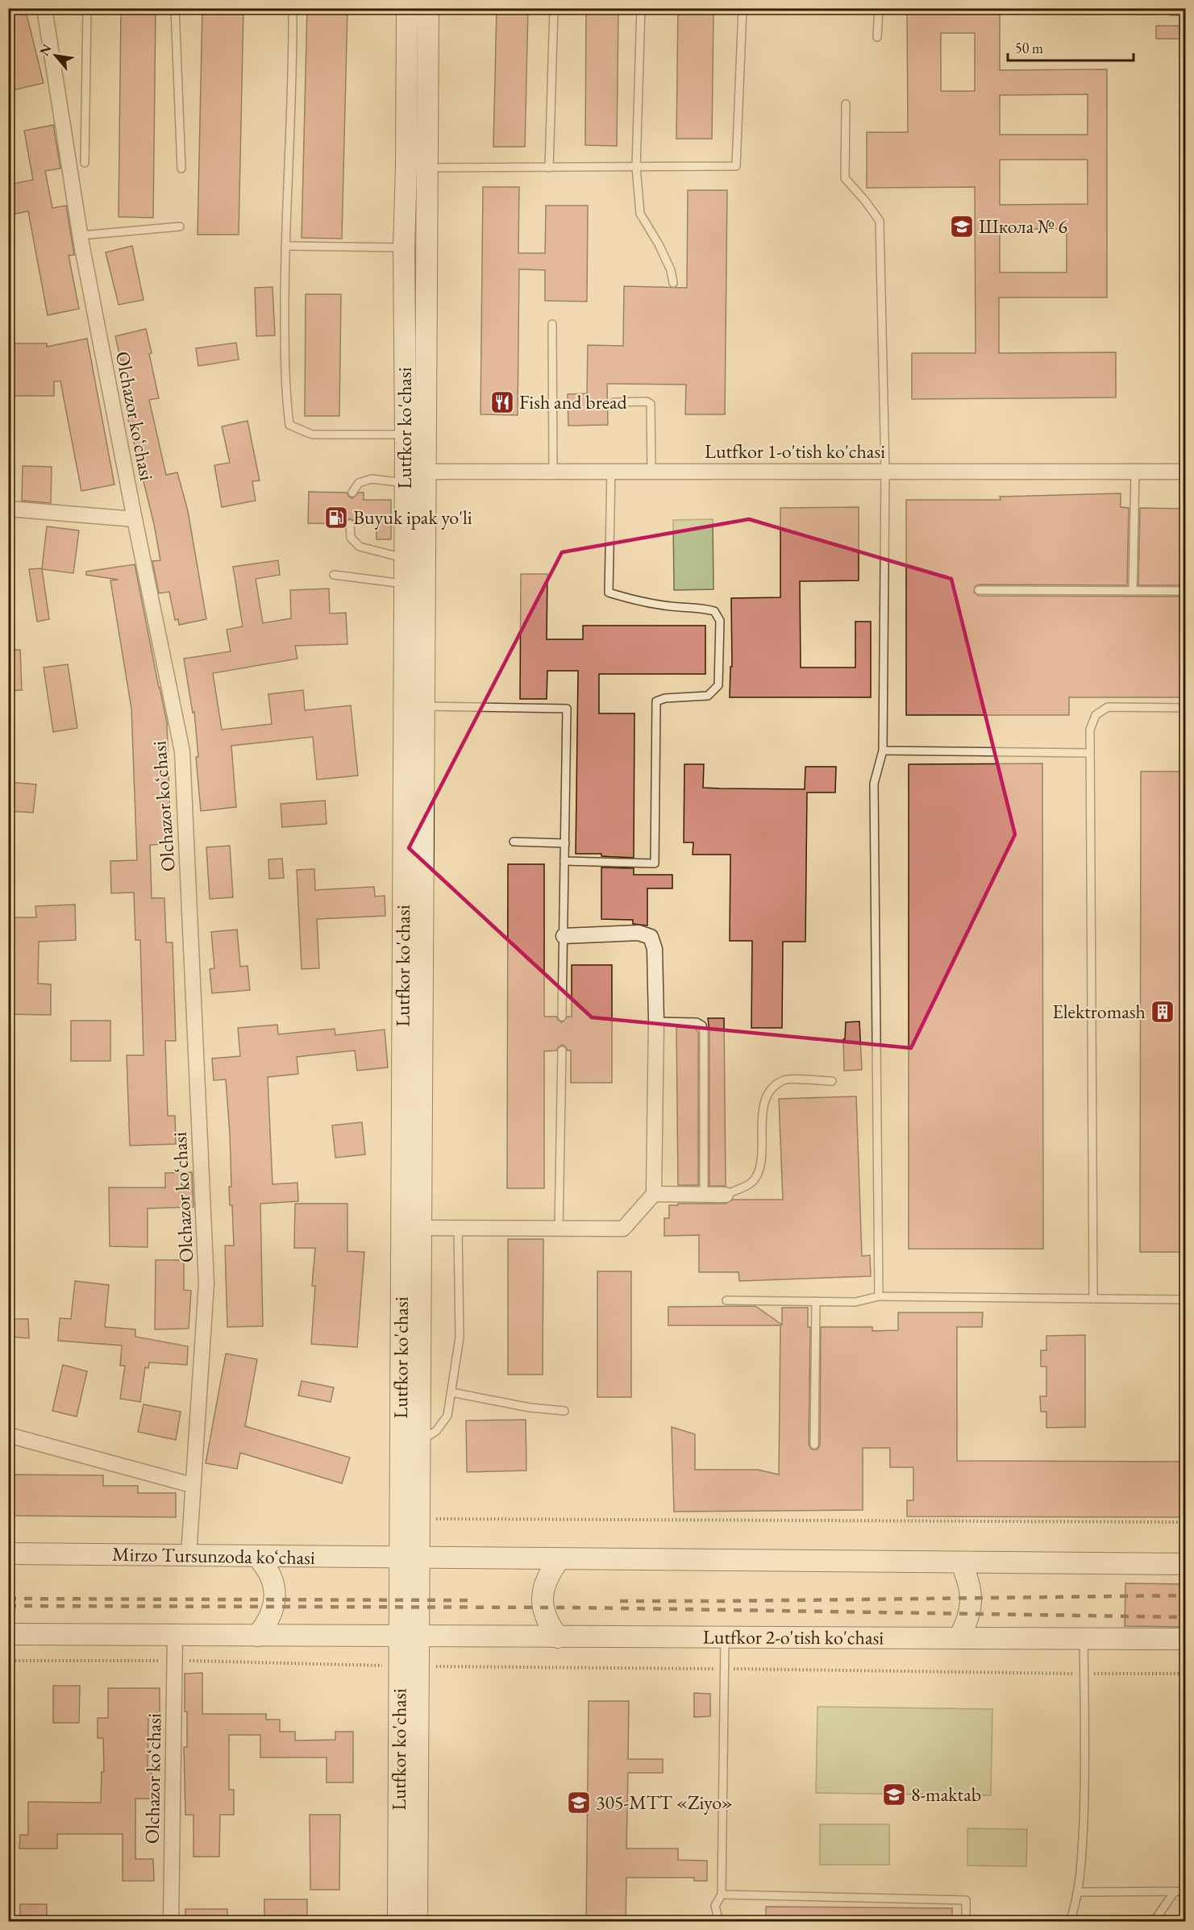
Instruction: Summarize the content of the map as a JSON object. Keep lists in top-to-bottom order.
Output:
{
  "streets": {
    "main road": ["Lutfkor ko'chasi", "Mirzo Tursunzoda koʻchasi", "Lutfkor 2-o'tish ko'chasi"],
    "street": ["Olchazor koʻchasi", "Lutfkor 1-o'tish ko'chasi"]
  },
  "crossings": [
    ["Olchazor koʻchasi", "Mirzo Tursunzoda koʻchasi"],
    ["Lutfkor ko'chasi", "Lutfkor 1-o'tish ko'chasi"],
    ["Lutfkor ko'chasi", "Mirzo Tursunzoda koʻchasi"],
    ["Lutfkor ko'chasi", "Lutfkor 2-o'tish ko'chasi"]
  ],
  "places": {
    "school or university": ["Школа № 6", "8-maktab", "305-MTT «Ziyo»"],
    "restaurant": ["Fish and bread"],
    "fuel station": ["Buyuk ipak yo'li"],
    "building": ["Elektromash"]
  },
  "scale_bar": "50 m",
  "north": "top left"
}
